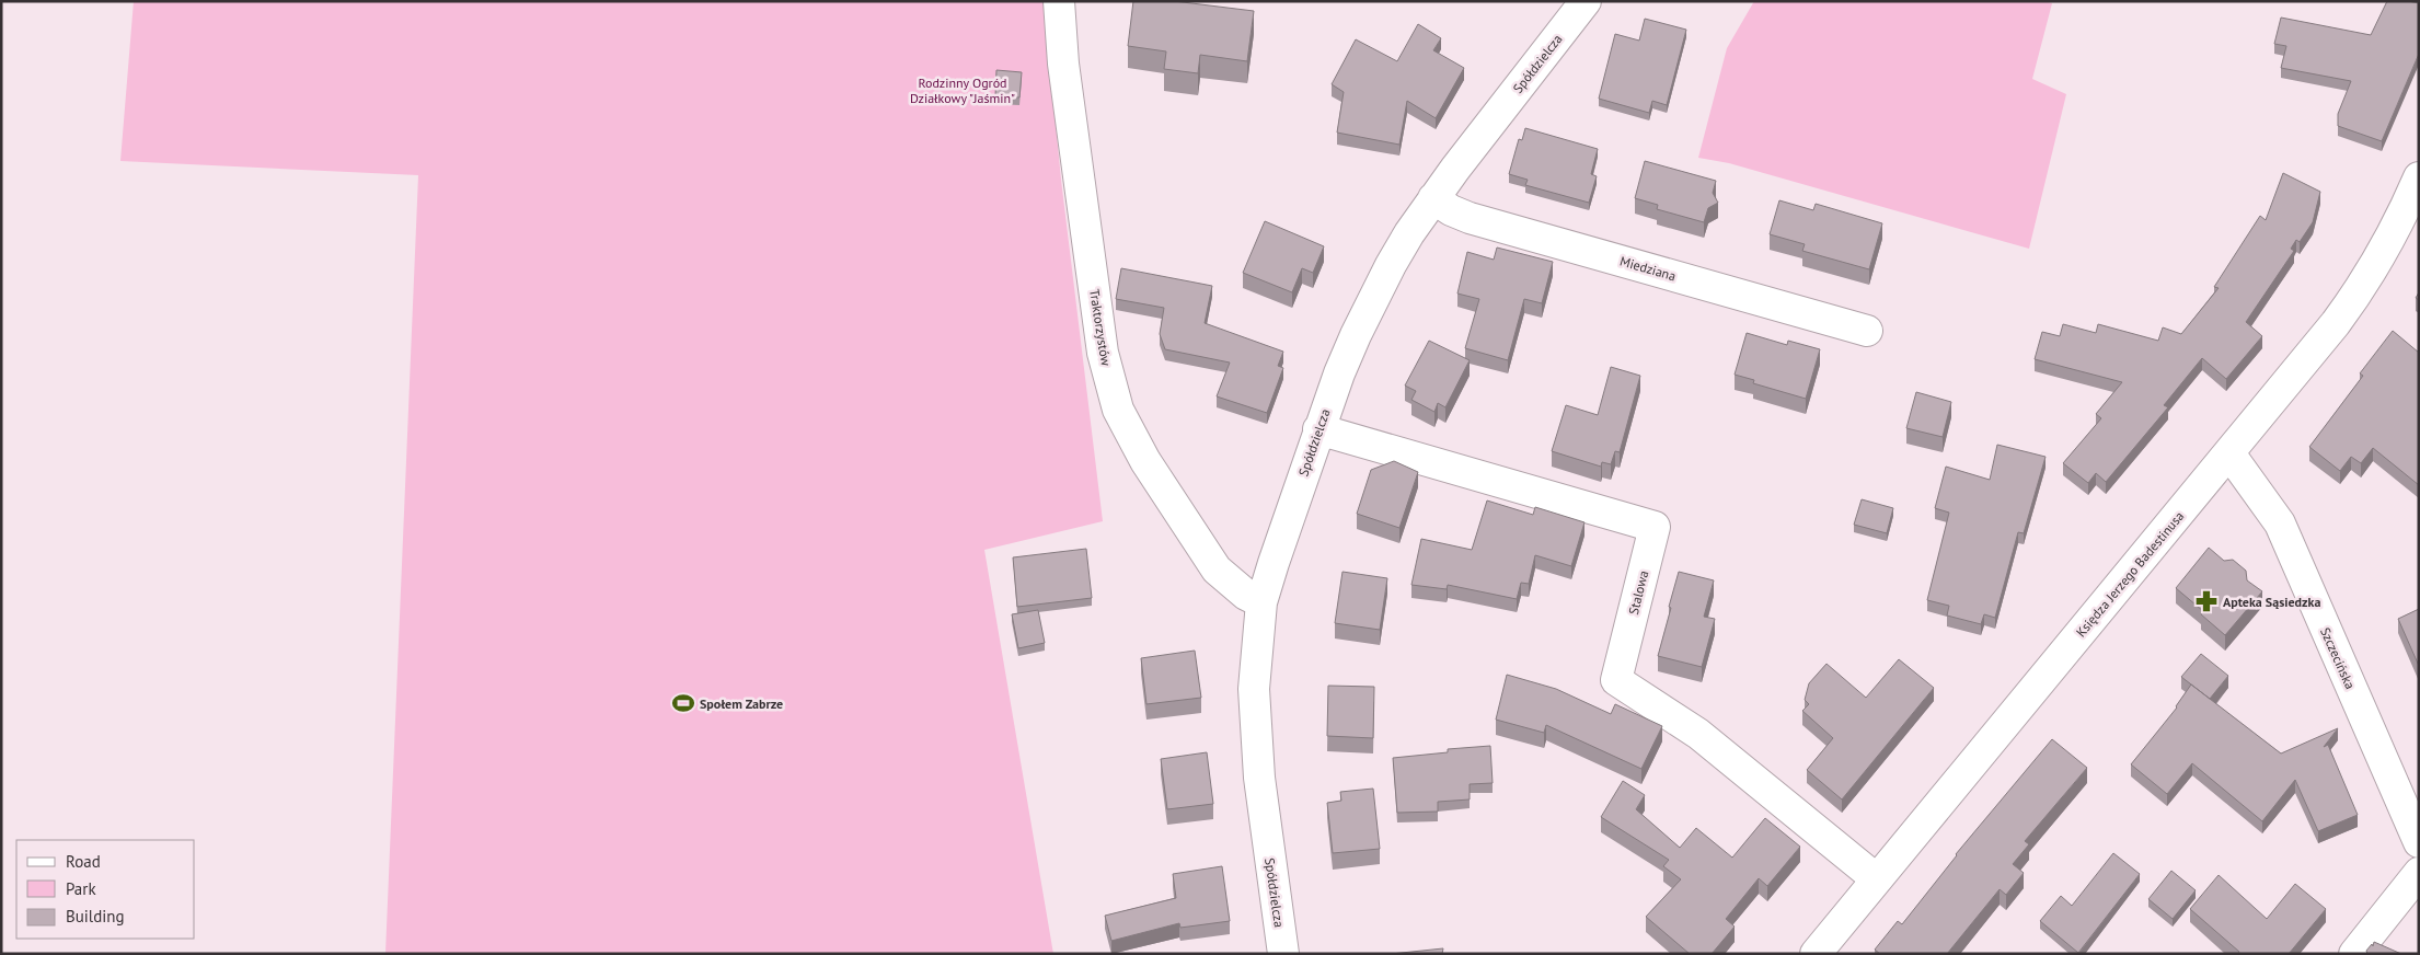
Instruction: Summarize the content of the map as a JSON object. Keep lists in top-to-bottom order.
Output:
{
  "streets": {
    "street": [
      "Spółdzielcza",
      "Miedziana",
      "Traktorzystów",
      "Księdza Jerzego Badestinusa",
      "Stalowa",
      "Szczecińska"
    ]
  },
  "crossings": [
    ["Spółdzielcza", "Miedziana"],
    ["Spółdzielcza", "Traktorzystów"],
    ["Spółdzielcza", "Stalowa"],
    ["Księdza Jerzego Badestinusa", "Stalowa"],
    ["Księdza Jerzego Badestinusa", "Szczecińska"]
  ],
  "parks": ["Rodzinny Ogród Działkowy \"Jaśmin\""],
  "places": {
    "pharmacy": ["Apteka Sąsiedzka"],
    "sports": ["Społem Zabrze"]
  },
  "legend": ["Road", "Park", "Building"]
}
